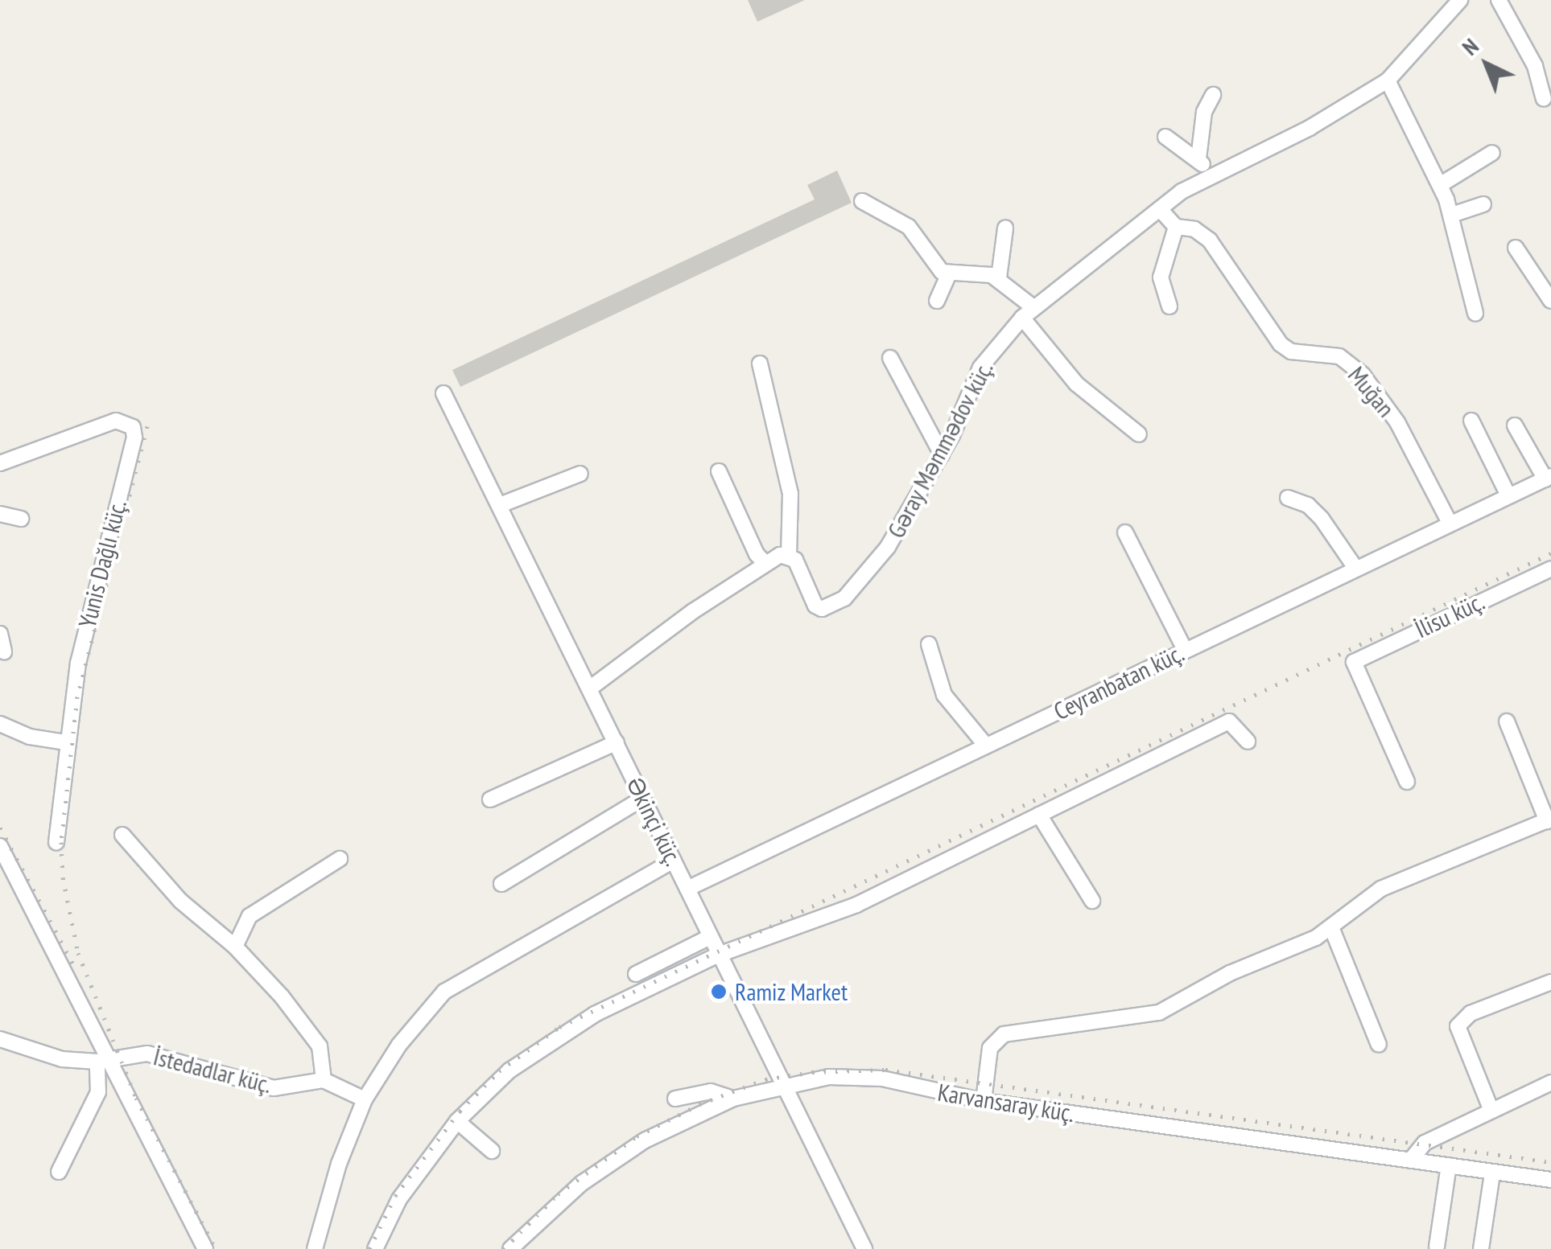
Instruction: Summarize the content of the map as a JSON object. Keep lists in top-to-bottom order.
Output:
{
  "streets": {
    "street": [
      "Muğan",
      "Gəray Məmmədov küç.",
      "Yunis Dağlı küç.",
      "İlisu küç.",
      "Ceyranbatan küç.",
      "Əkinçi küç.",
      "İstedadlar küç.",
      "Karvansaray küç."
    ]
  },
  "crossings": [
    ["Muğan", "Gəray Məmmədov küç."],
    ["Muğan", "Ceyranbatan küç."],
    ["Ceyranbatan küç.", "Əkinçi küç."],
    ["Əkinçi küç.", "Karvansaray küç."]
  ],
  "places": ["Ramiz Market"],
  "north": "top left"
}
